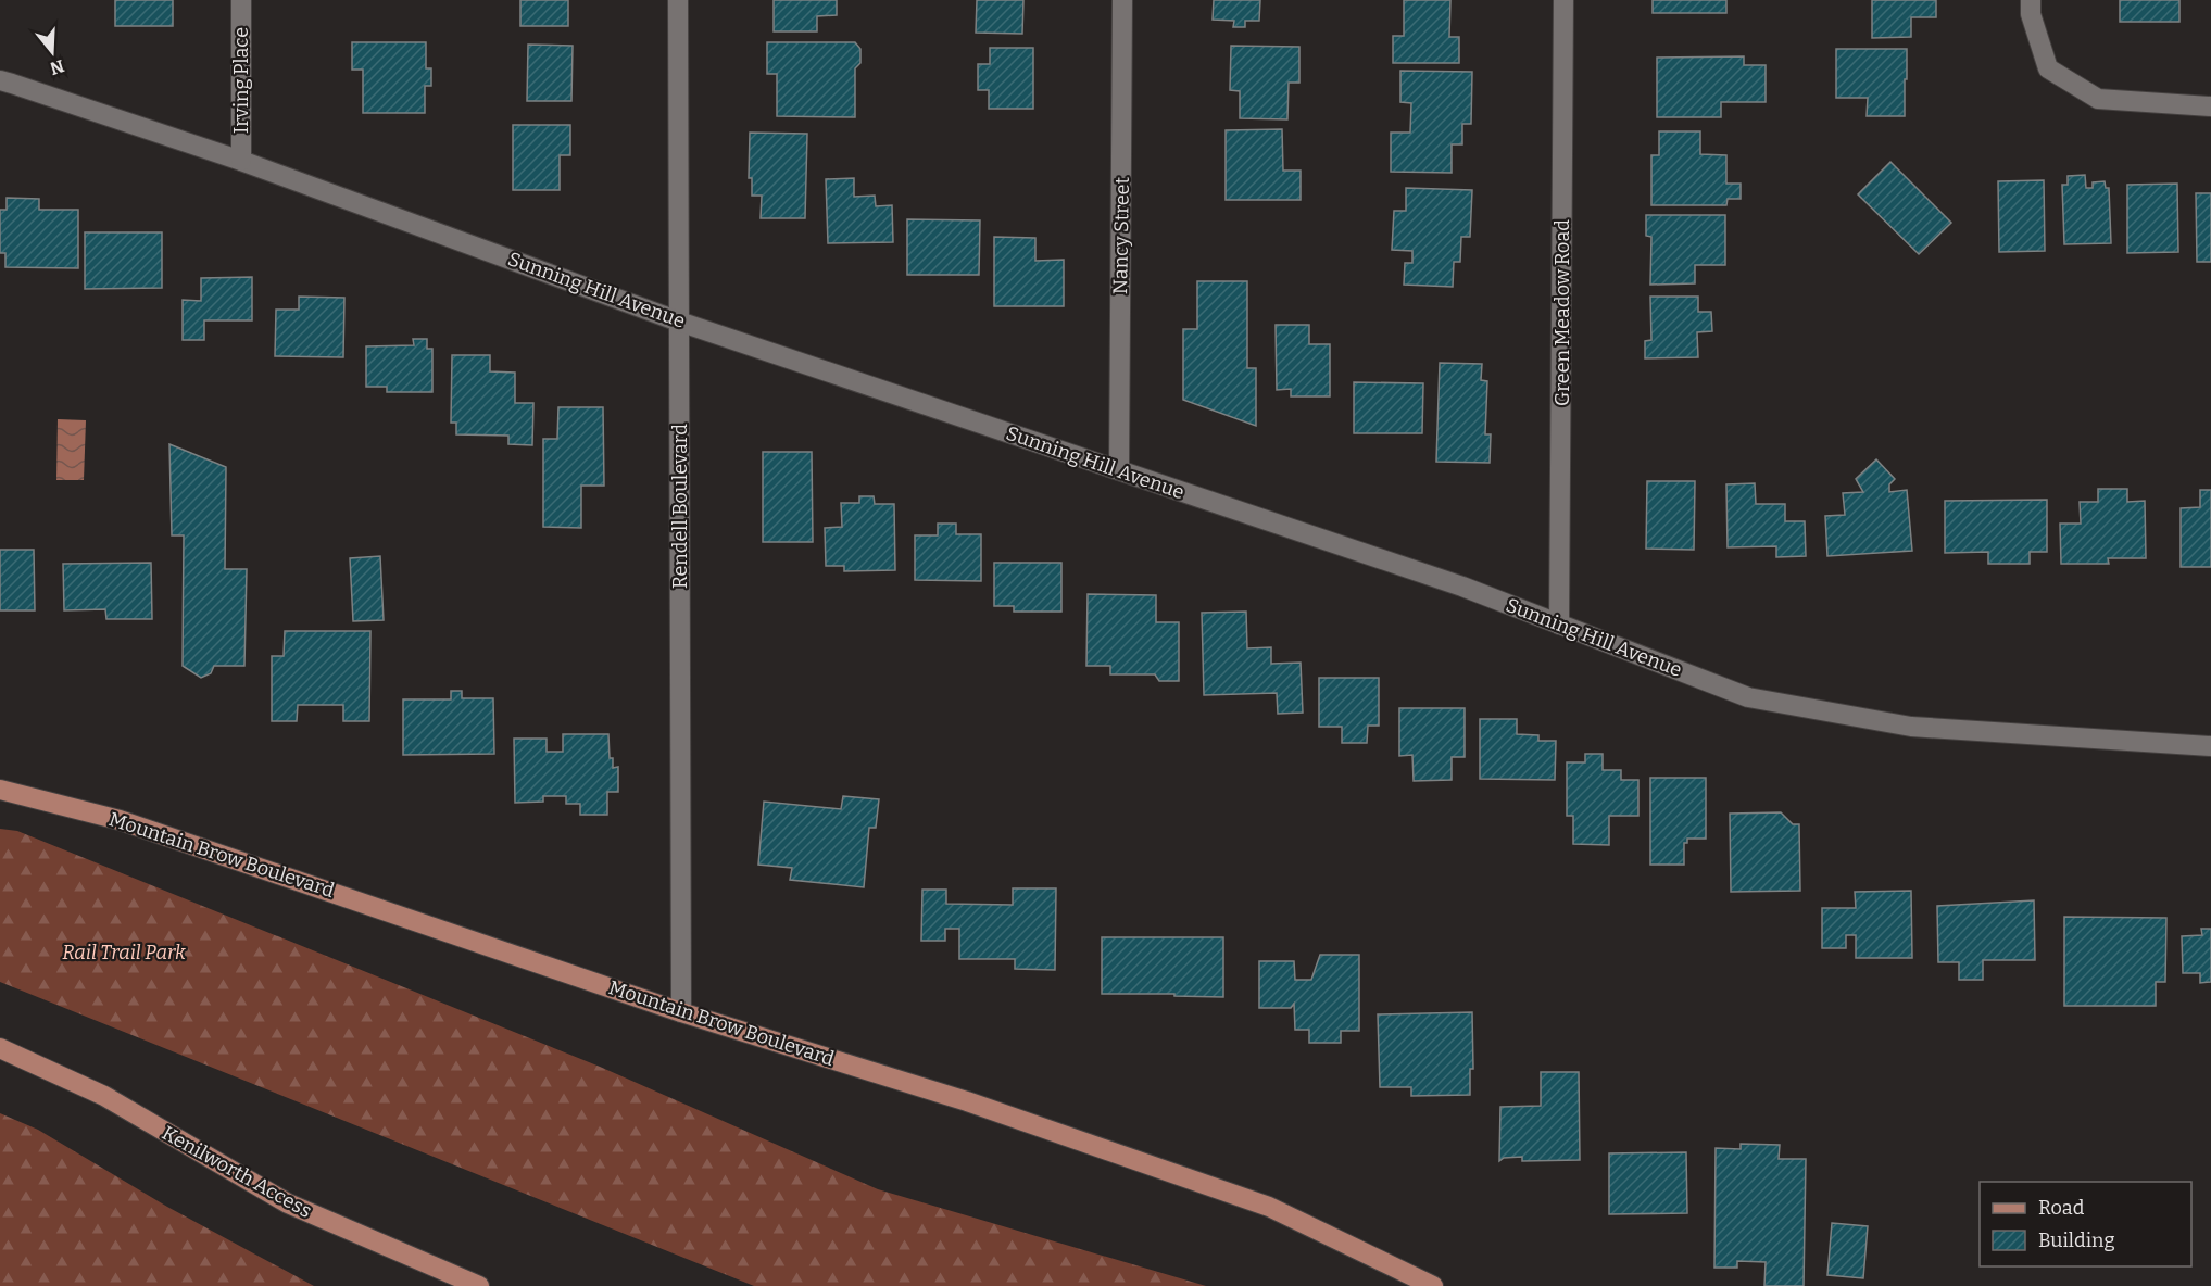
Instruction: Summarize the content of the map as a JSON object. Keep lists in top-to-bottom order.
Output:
{
  "streets": {
    "main road": ["Mountain Brow Boulevard", "Kenilworth Access"],
    "street": [
      "Irving Place",
      "Nancy Street",
      "Sunning Hill Avenue",
      "Green Meadow Road",
      "Rendell Boulevard"
    ]
  },
  "crossings": [
    ["Irving Place", "Sunning Hill Avenue"],
    ["Nancy Street", "Sunning Hill Avenue"],
    ["Sunning Hill Avenue", "Green Meadow Road"],
    ["Sunning Hill Avenue", "Rendell Boulevard"],
    ["Rendell Boulevard", "Mountain Brow Boulevard"]
  ],
  "parks": ["Rail Trail Park"],
  "legend": ["Road", "Building"],
  "north": "bottom"
}
